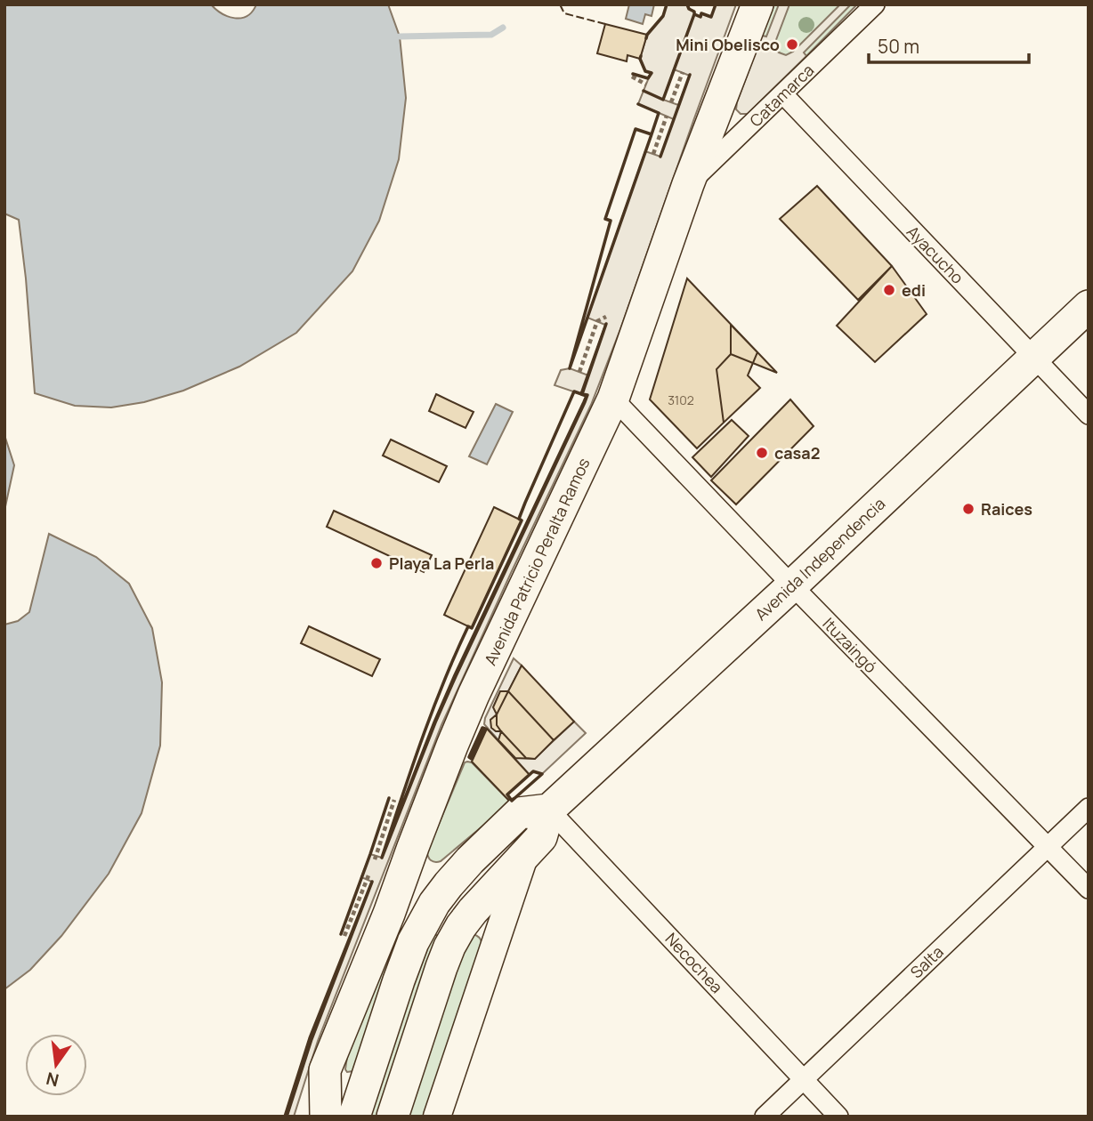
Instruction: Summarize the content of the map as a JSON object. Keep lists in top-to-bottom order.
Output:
{
  "streets": {
    "main road": ["Avenida Independencia", "Avenida Patricio Peralta Ramos"],
    "street": [
      "Catamarca",
      "Ayacucho",
      "Ituzaingó",
      "Salta",
      "Necochea"
    ]
  },
  "crossings": [
    ["Catamarca", "Ayacucho"],
    ["Catamarca", "Avenida Patricio Peralta Ramos"],
    ["Ayacucho", "Avenida Independencia"],
    ["Avenida Independencia", "Ituzaingó"],
    ["Avenida Independencia", "Necochea"],
    ["Avenida Patricio Peralta Ramos", "Ituzaingó"],
    ["Ituzaingó", "Salta"],
    ["Salta", "Necochea"]
  ],
  "places": [
    "Mini Obelisco",
    "edi",
    "casa2",
    "Raices",
    "Playa La Perla"
  ],
  "house_numbers": ["3102"],
  "scale_bar": "50 m",
  "north": "bottom"
}
